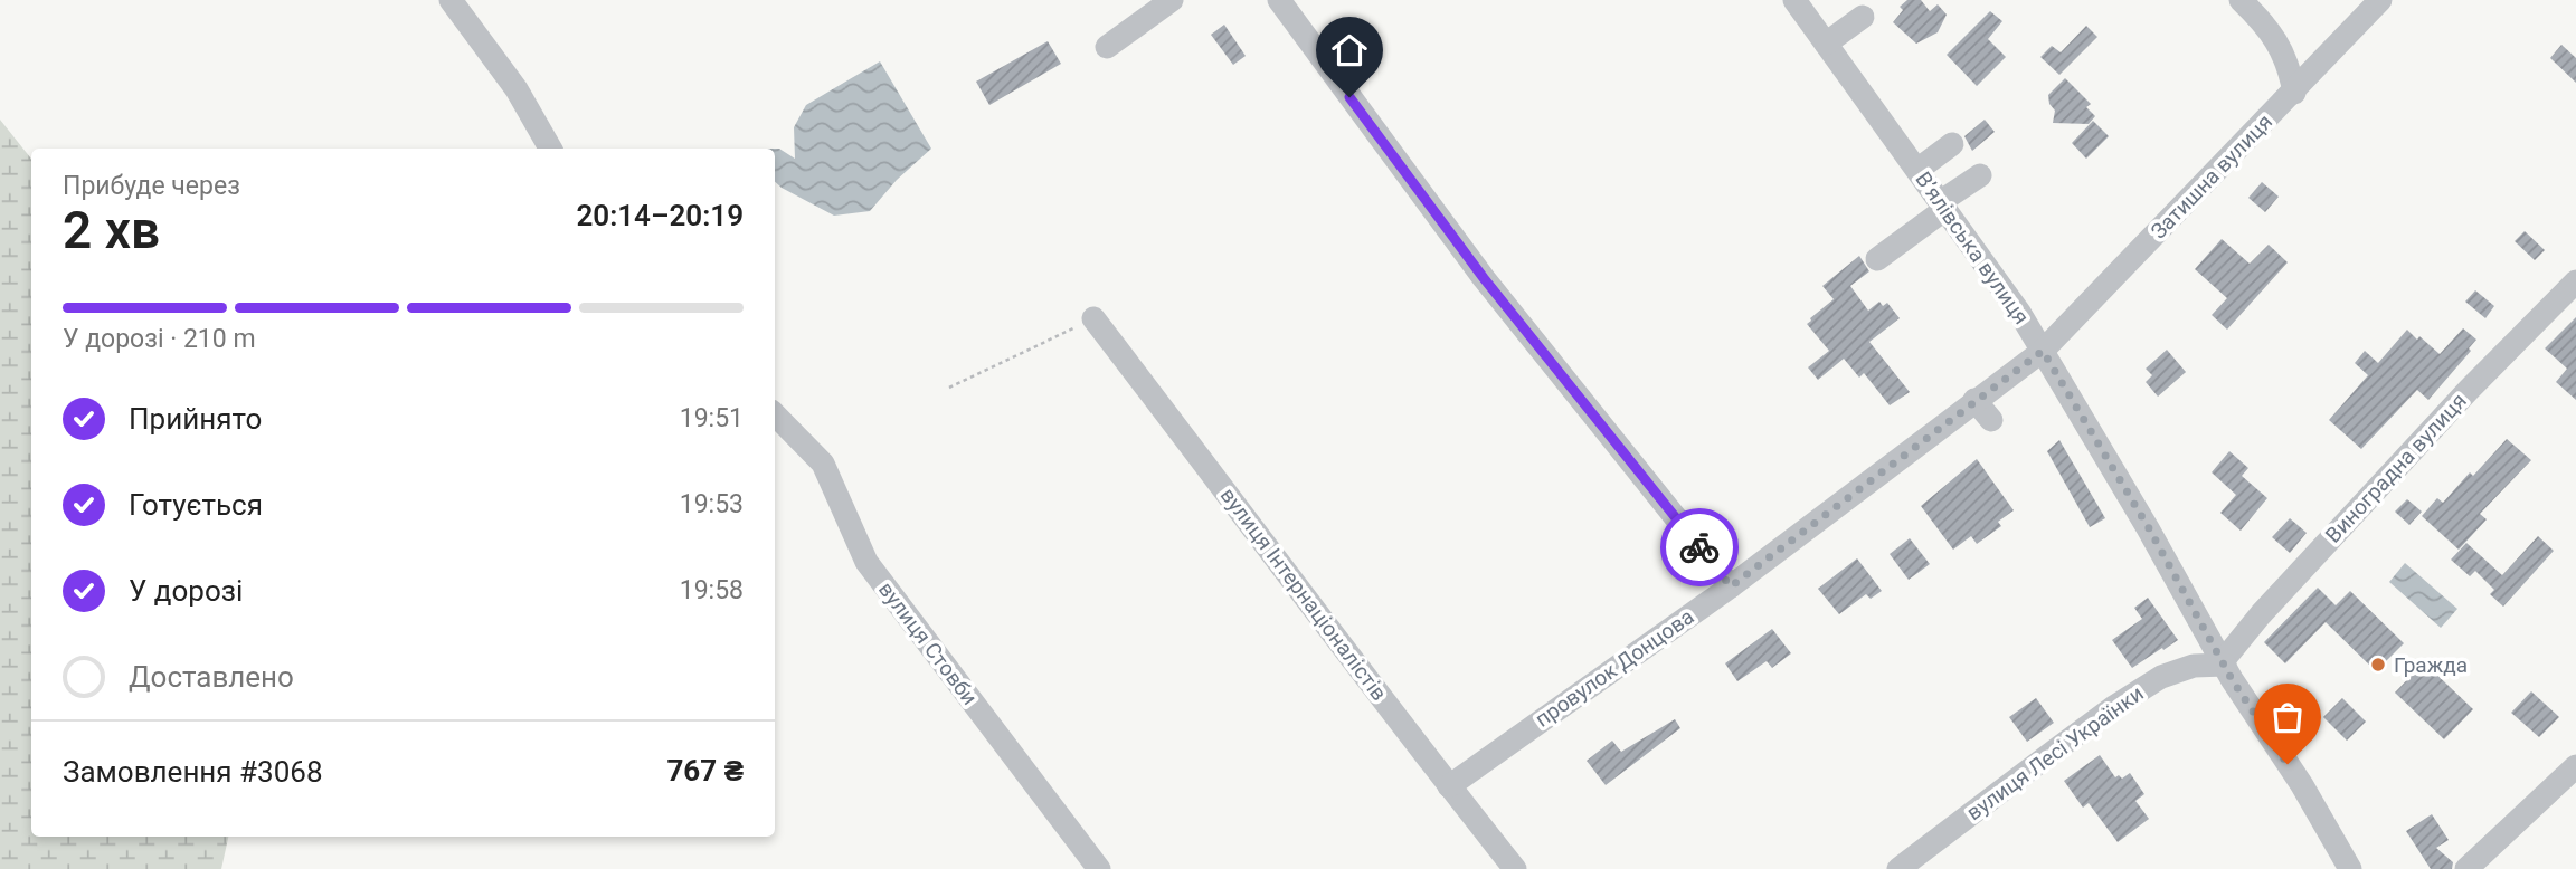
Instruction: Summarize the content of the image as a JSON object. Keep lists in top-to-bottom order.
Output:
{
  "streets": {
    "street": [
      "Затишна вулиця",
      "В’ялівська вулиця",
      "Виноградна вулиця",
      "вулиця Інтернаціоналістів",
      "вулиця Стовби",
      "провулок Донцова",
      "вулиця Лесі Українки"
    ]
  },
  "crossings": [
    ["Затишна вулиця", "В’ялівська вулиця"],
    ["Затишна вулиця", "провулок Донцова"],
    ["В’ялівська вулиця", "Виноградна вулиця"],
    ["В’ялівська вулиця", "провулок Донцова"],
    ["В’ялівська вулиця", "вулиця Лесі Українки"],
    ["Виноградна вулиця", "вулиця Лесі Українки"],
    ["вулиця Інтернаціоналістів", "провулок Донцова"]
  ],
  "places": ["Гражда"],
  "page": {
    "heading": ["2 хв", "Прибуде через", "20:14–20:19"],
    "panel": ["Замовлення #3068", "767 ₴"],
    "bar": "У дорозі · 210 m",
    "list": [
      ["Прийнято", "19:51"],
      ["Готується", "19:53"],
      ["У дорозі", "19:58"],
      "Доставлено"
    ]
  }
}
